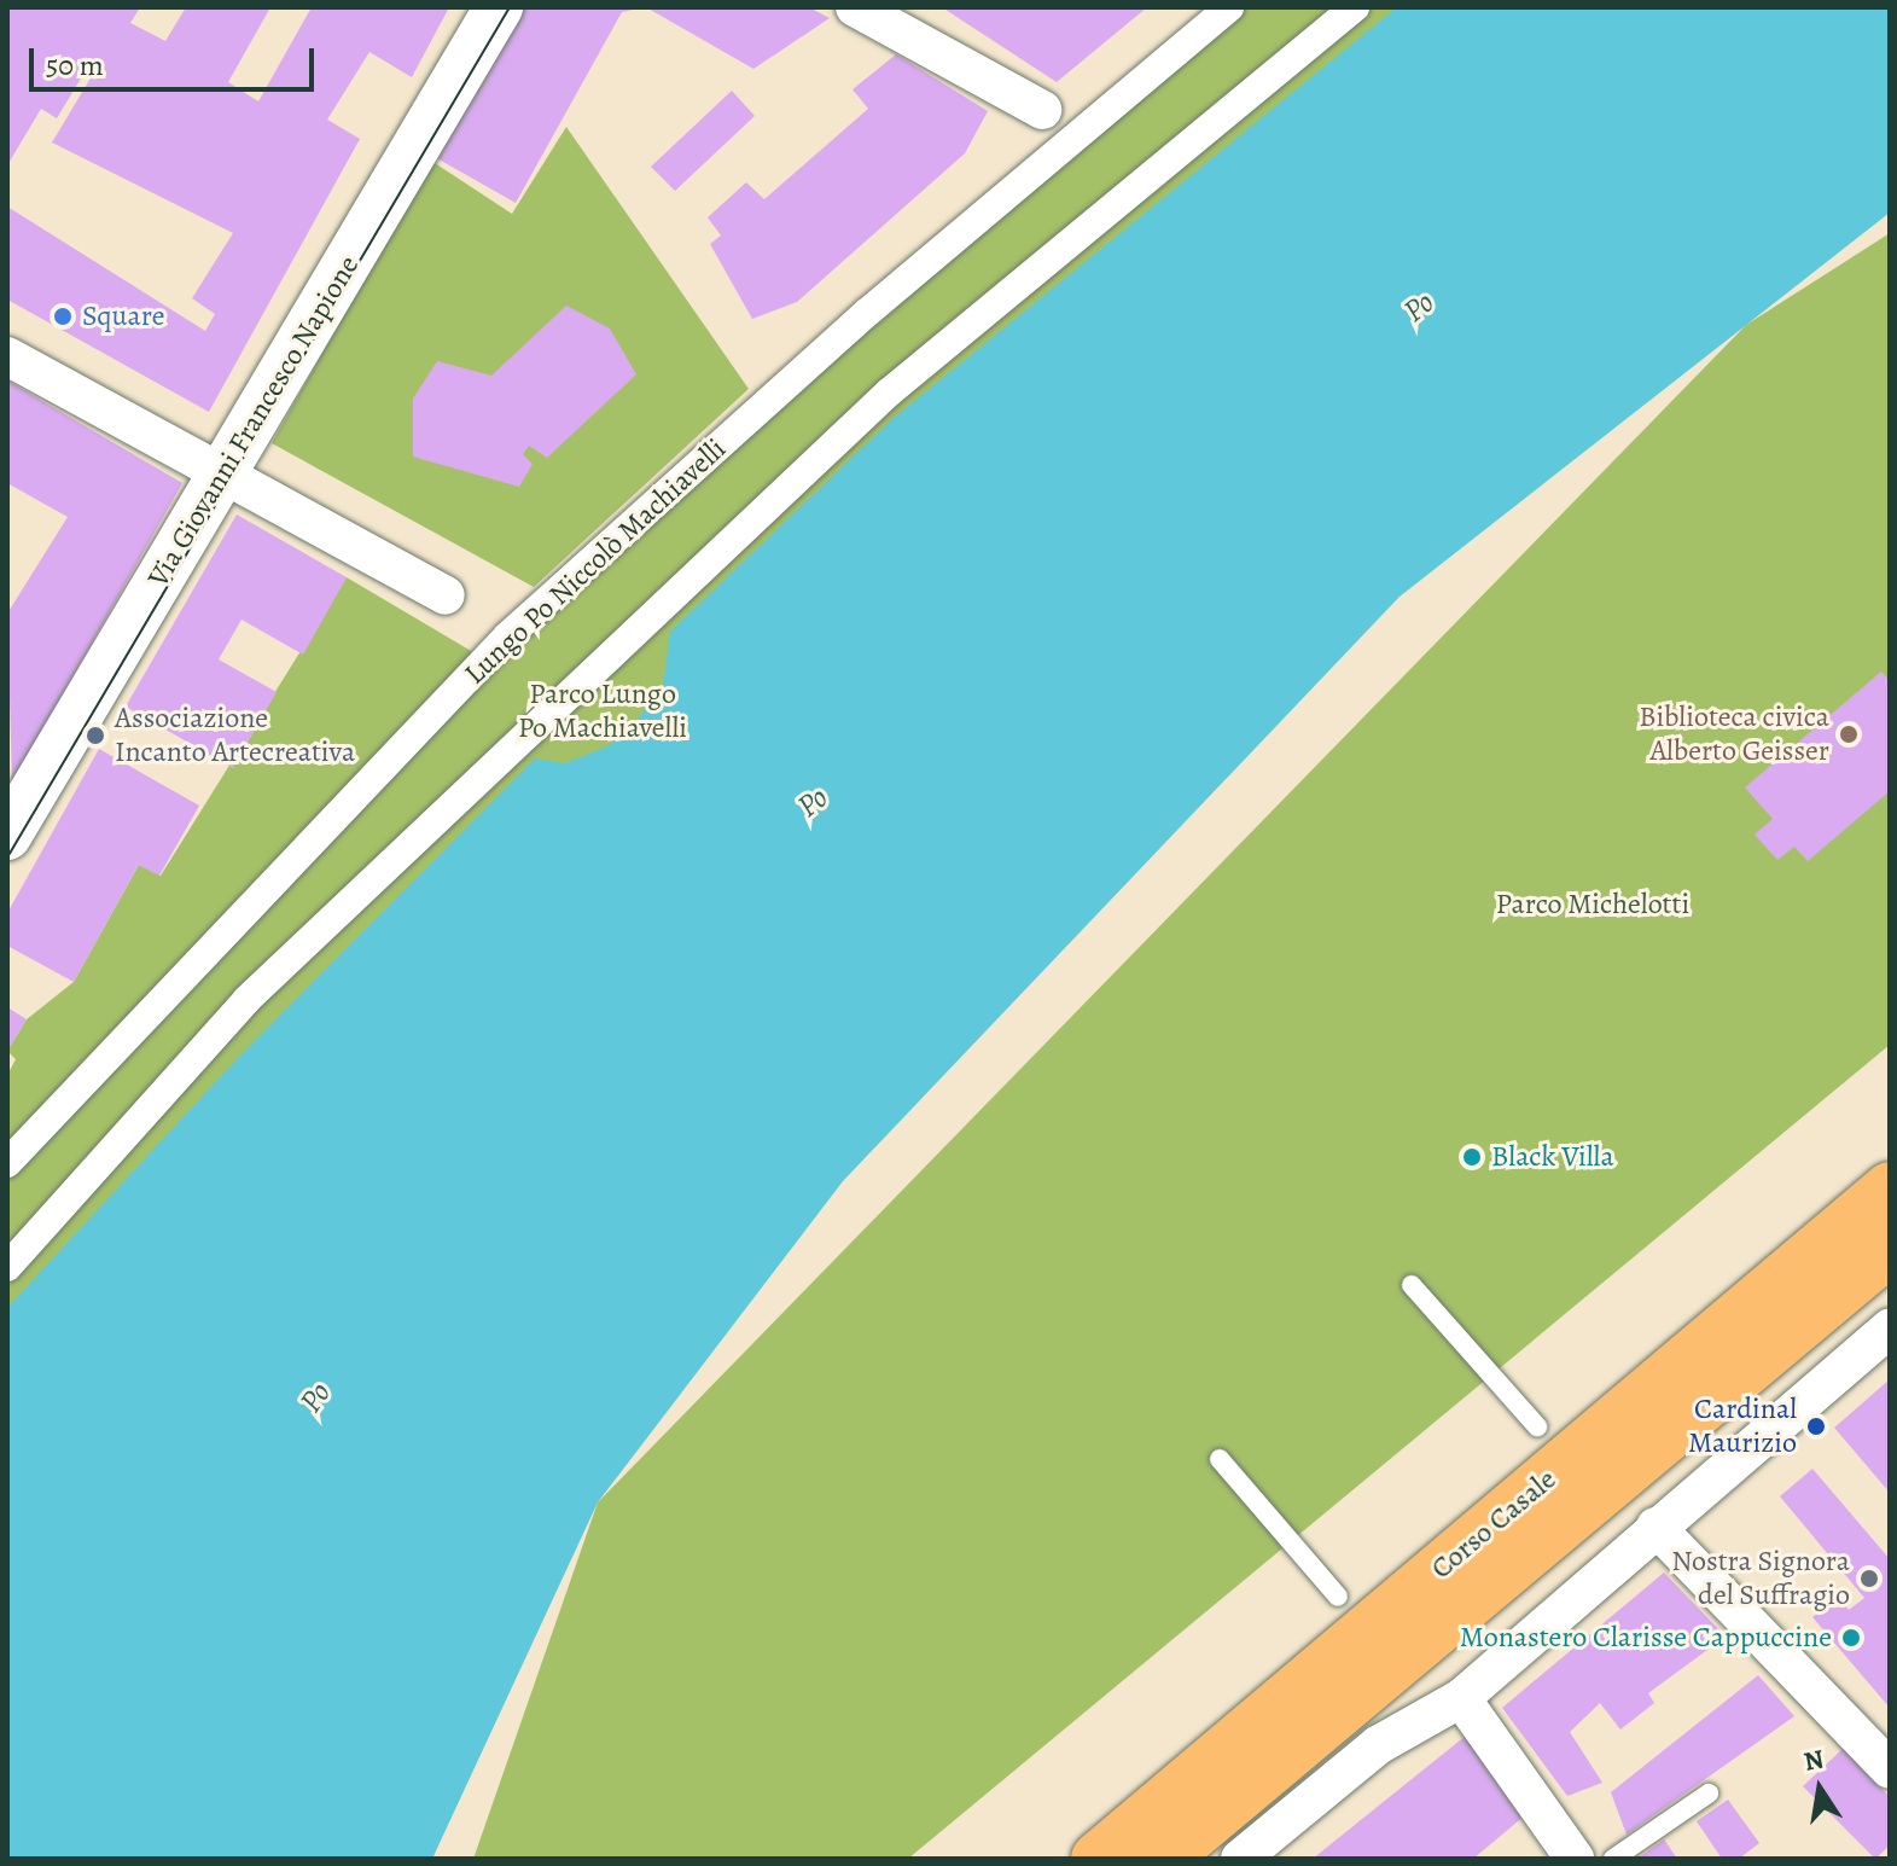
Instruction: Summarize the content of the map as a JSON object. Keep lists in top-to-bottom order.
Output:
{
  "streets": {
    "main road": ["Corso Casale"],
    "street": ["Via Giovanni Francesco Napione", "Lungo Po Niccolò Machiavelli"]
  },
  "water": ["Po"],
  "parks": ["Parco Lungo Po Machiavelli", "Parco Michelotti"],
  "places": [
    "Square",
    "Biblioteca civica Alberto Geisser",
    "Associazione Incanto Artecreativa",
    "Black Villa",
    "Cardinal Maurizio",
    "Nostra Signora del Suffragio",
    "Monastero Clarisse Cappuccine"
  ],
  "scale_bar": "50 m",
  "north": "top"
}
